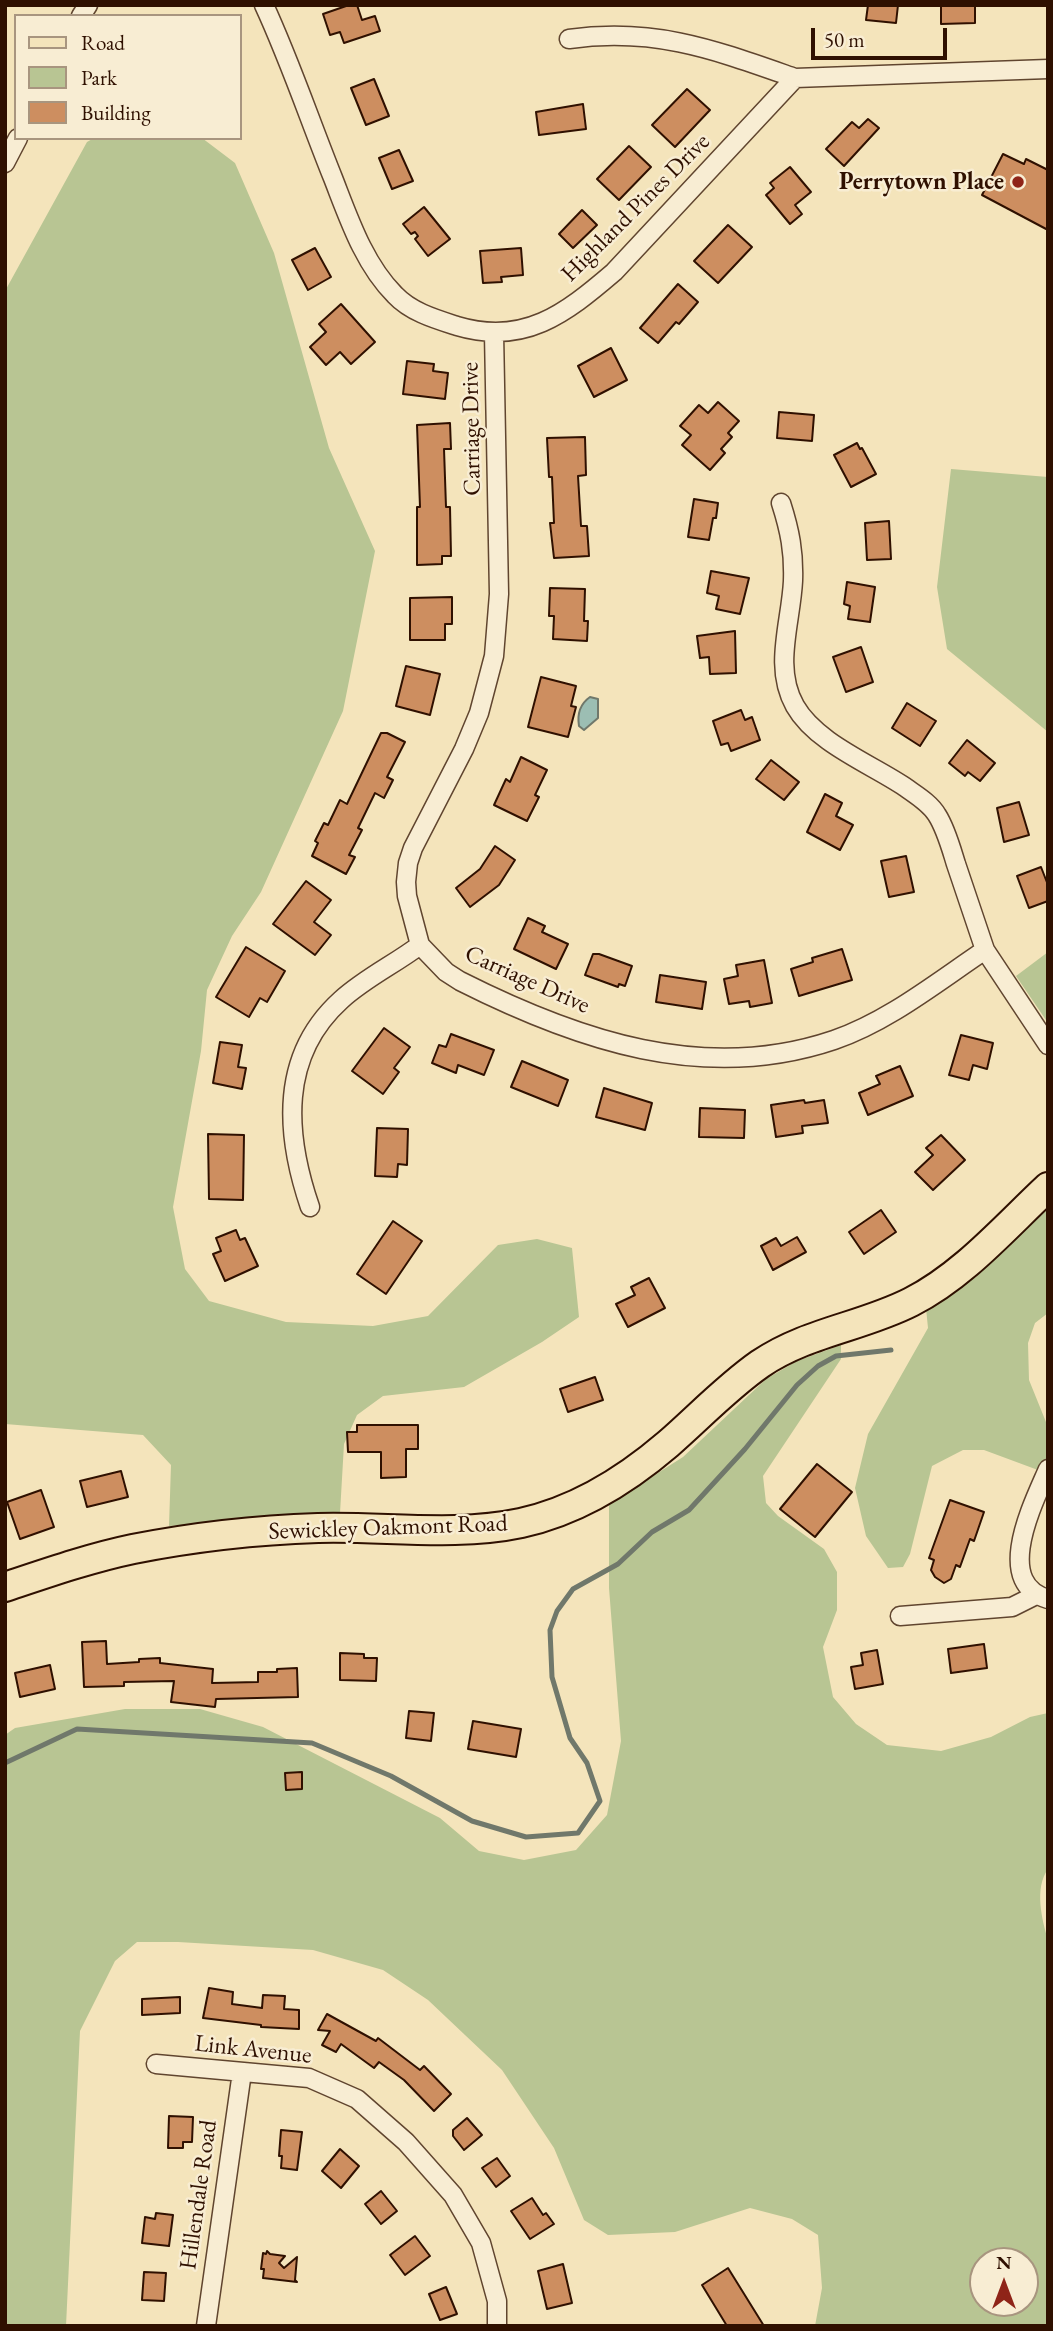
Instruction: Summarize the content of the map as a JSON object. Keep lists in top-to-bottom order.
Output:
{
  "streets": {
    "main road": ["Sewickley Oakmont Road"],
    "street": [
      "Highland Pines Drive",
      "Carriage Drive",
      "Link Avenue",
      "Hillendale Road"
    ]
  },
  "crossings": [
    ["Highland Pines Drive", "Carriage Drive"],
    ["Link Avenue", "Hillendale Road"]
  ],
  "places": ["Perrytown Place"],
  "legend": ["Road", "Park", "Building"],
  "scale_bar": "50 m",
  "north": "top"
}
